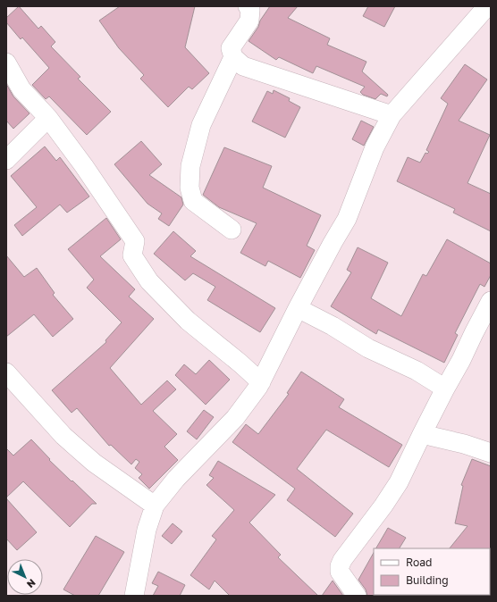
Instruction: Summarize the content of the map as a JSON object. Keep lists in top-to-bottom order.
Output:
{
  "legend": ["Road", "Building"],
  "north": "bottom right"
}
